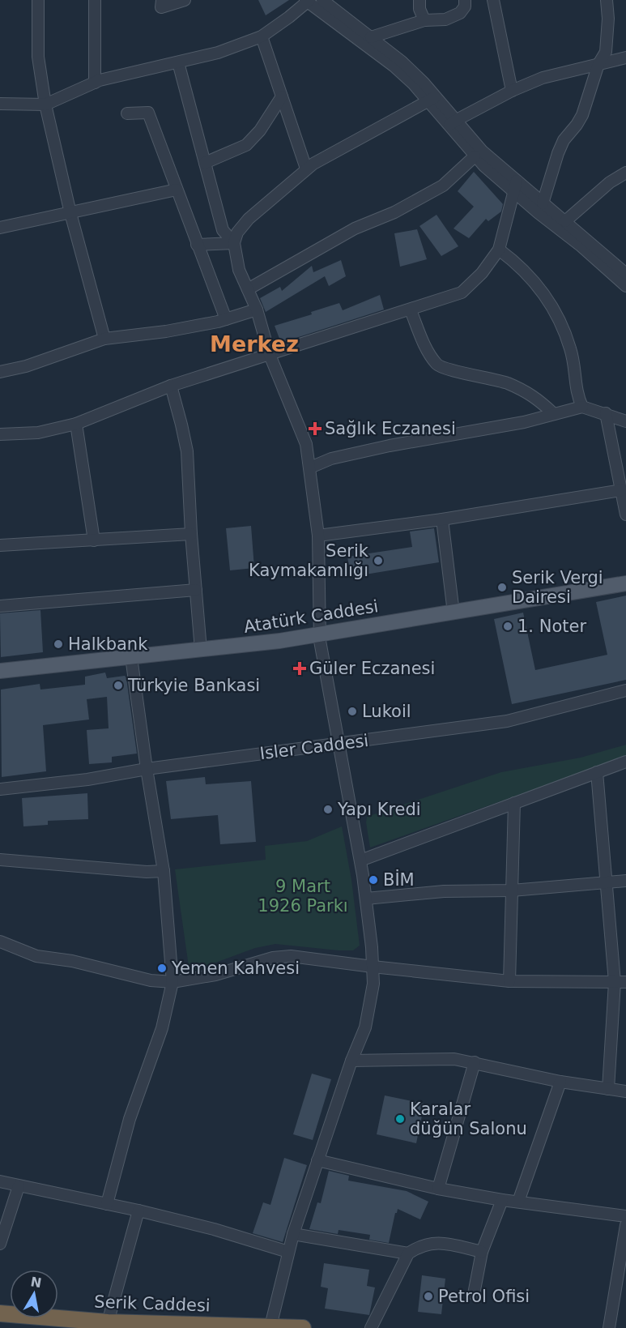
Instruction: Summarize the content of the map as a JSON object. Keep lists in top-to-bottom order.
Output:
{
  "streets": {
    "highway": ["Serik Caddesi"],
    "main road": ["Atatürk Caddesi"],
    "street": ["Isler Caddesi"]
  },
  "districts": ["Merkez"],
  "parks": ["9 Mart 1926 Parkı"],
  "places": {
    "health": ["Sağlık Eczanesi", "Güler Eczanesi"],
    "other": [
      "Serik Kaymakamlığı",
      "Serik Vergi Dairesi",
      "1. Noter",
      "Halkbank",
      "Türkyie Bankasi",
      "Lukoil",
      "Yapı Kredi",
      "BİM",
      "Yemen Kahvesi",
      "Karalar düğün Salonu",
      "Petrol Ofisi"
    ]
  },
  "north": "top"
}
